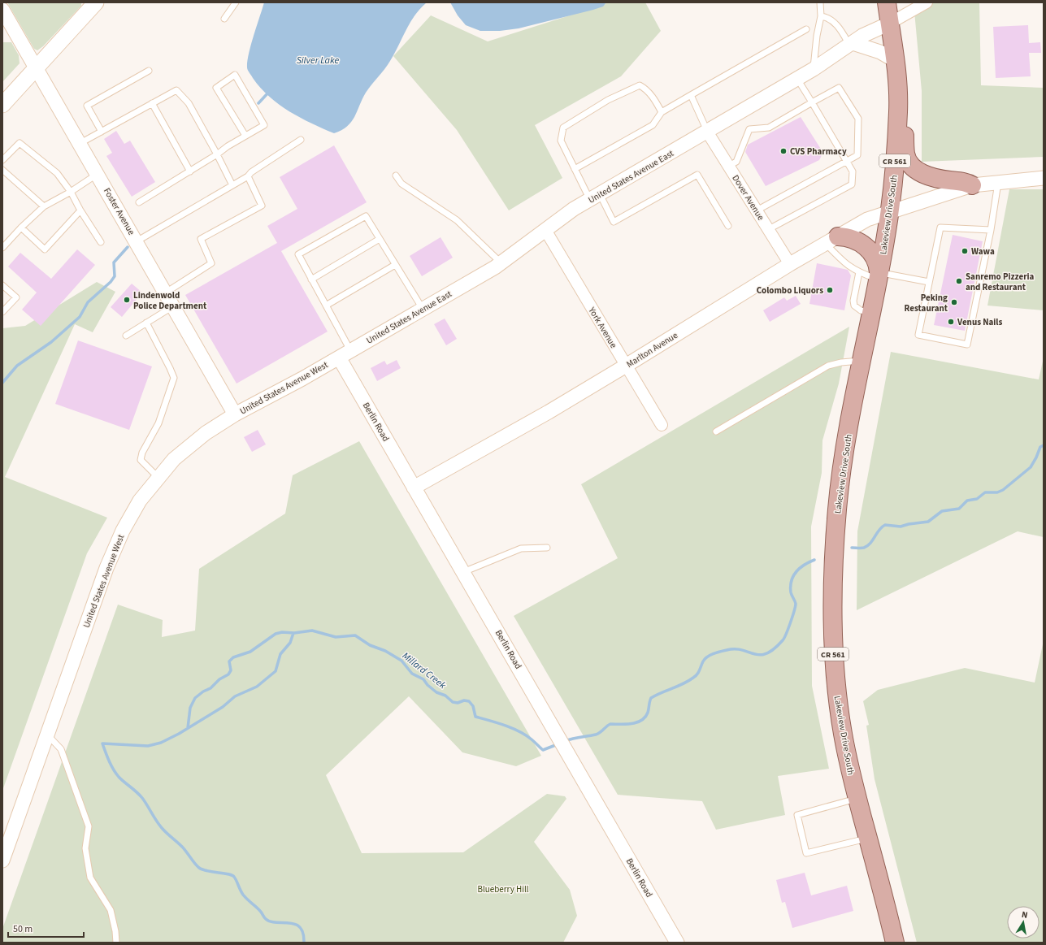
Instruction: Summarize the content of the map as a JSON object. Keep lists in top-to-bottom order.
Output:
{
  "streets": {
    "main road": ["CR 561", "Lakeview Drive South"],
    "street": [
      "United States Avenue East",
      "Dover Avenue",
      "Foster Avenue",
      "York Avenue",
      "Marlton Avenue",
      "United States Avenue West",
      "Berlin Road"
    ]
  },
  "crossings": [
    ["United States Avenue East", "Dover Avenue"],
    ["United States Avenue East", "Lakeview Drive South"],
    ["United States Avenue East", "York Avenue"],
    ["United States Avenue East", "United States Avenue West"],
    ["United States Avenue East", "Berlin Road"],
    ["Dover Avenue", "Marlton Avenue"],
    ["Foster Avenue", "United States Avenue West"],
    ["Lakeview Drive South", "Marlton Avenue"],
    ["York Avenue", "Marlton Avenue"],
    ["Marlton Avenue", "Berlin Road"],
    ["United States Avenue West", "Berlin Road"]
  ],
  "water": ["Silver Lake", "Millard Creek"],
  "parks": ["Blueberry Hill"],
  "places": [
    "CVS Pharmacy",
    "Wawa",
    "Sanremo Pizzeria and Restaurant",
    "Colombo Liquors",
    "Lindenwold Police Department",
    "Peking Restaurant",
    "Venus Nails"
  ],
  "scale_bar": "50 m",
  "north": "top"
}
